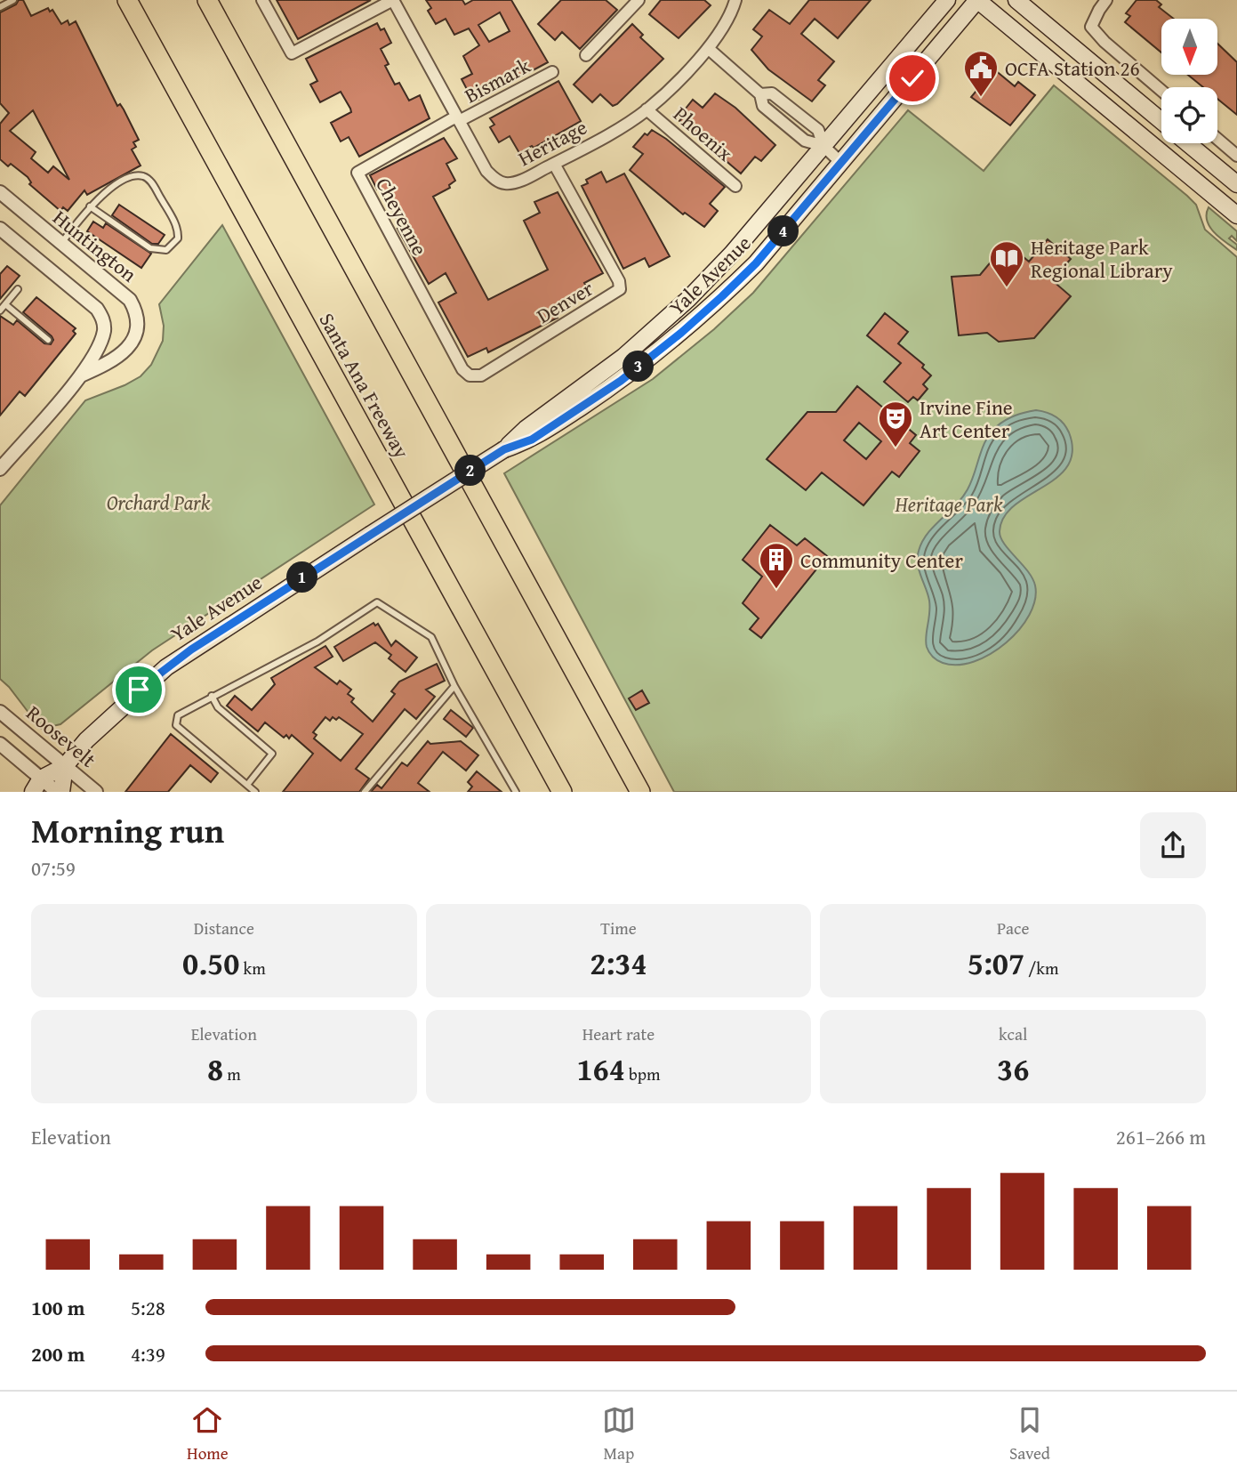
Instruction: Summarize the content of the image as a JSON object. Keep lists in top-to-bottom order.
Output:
{
  "streets": {
    "highway": ["Santa Ana Freeway"],
    "main road": ["Yale Avenue"],
    "street": [
      "Bismark",
      "Phoenix",
      "Heritage",
      "Cheyenne",
      "Huntington",
      "Denver",
      "Roosevelt"
    ]
  },
  "crossings": [
    ["Bismark", "Heritage"],
    ["Bismark", "Cheyenne"],
    ["Phoenix", "Heritage"],
    ["Heritage", "Cheyenne"],
    ["Heritage", "Denver"],
    ["Cheyenne", "Denver"],
    ["Yale Avenue", "Roosevelt"]
  ],
  "parks": ["Orchard Park", "Heritage Park"],
  "places": {
    "public building": ["OCFA Station 26"],
    "library": ["Heritage Park Regional Library"],
    "theatre": ["Irvine Fine Art Center"],
    "building": ["Community Center"]
  },
  "north": "bottom",
  "page": {
    "pins": [
      "4",
      "3",
      "2",
      "1"
    ],
    "heading": ["Morning run", "07:59"],
    "stats": [
      ["Distance", "0.50 km"],
      ["Time", "2:34"],
      ["Pace", "5:07 /km"],
      ["Elevation", "8 m"],
      ["Heart rate", "164 bpm"],
      ["kcal", "36"]
    ],
    "chart": ["Elevation", "261–266 m"],
    "list": [
      {
        "name": "100 m",
        "note": "5:28"
      },
      {
        "name": "200 m",
        "note": "4:39"
      }
    ],
    "tabs": ["Home", "Map", "Saved"]
  }
}
